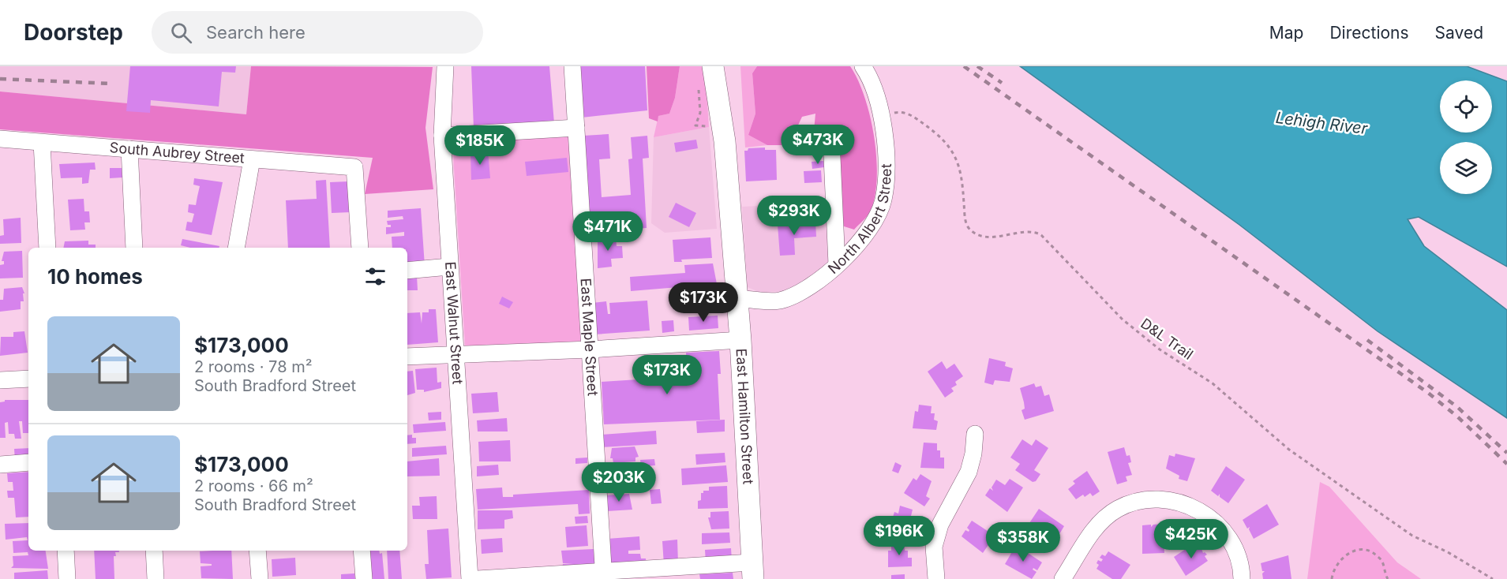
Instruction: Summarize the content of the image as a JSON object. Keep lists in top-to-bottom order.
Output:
{
  "streets": {
    "main road": ["East Hamilton Street"],
    "street": [
      "South Aubrey Street",
      "North Albert Street",
      "East Walnut Street",
      "East Maple Street"
    ],
    "path": ["D&L Trail"]
  },
  "crossings": [
    ["North Albert Street", "D&L Trail"],
    ["North Albert Street", "East Hamilton Street"]
  ],
  "water": ["Lehigh River"],
  "page": {
    "header": "Doorstep",
    "search": "Search here",
    "nav": ["Map", "Directions", "Saved"],
    "price": [
      "$473K",
      "$185K",
      "$293K",
      "$471K",
      "$173K",
      "$173K",
      "$203K",
      "$196K",
      "$425K",
      "$358K"
    ],
    "heading": "10 homes",
    "list": [
      {
        "name": "$173,000",
        "note": "2 rooms · 78 m² · South Bradford Street"
      },
      {
        "name": "$173,000",
        "note": "2 rooms · 66 m² · South Bradford Street"
      }
    ]
  }
}
